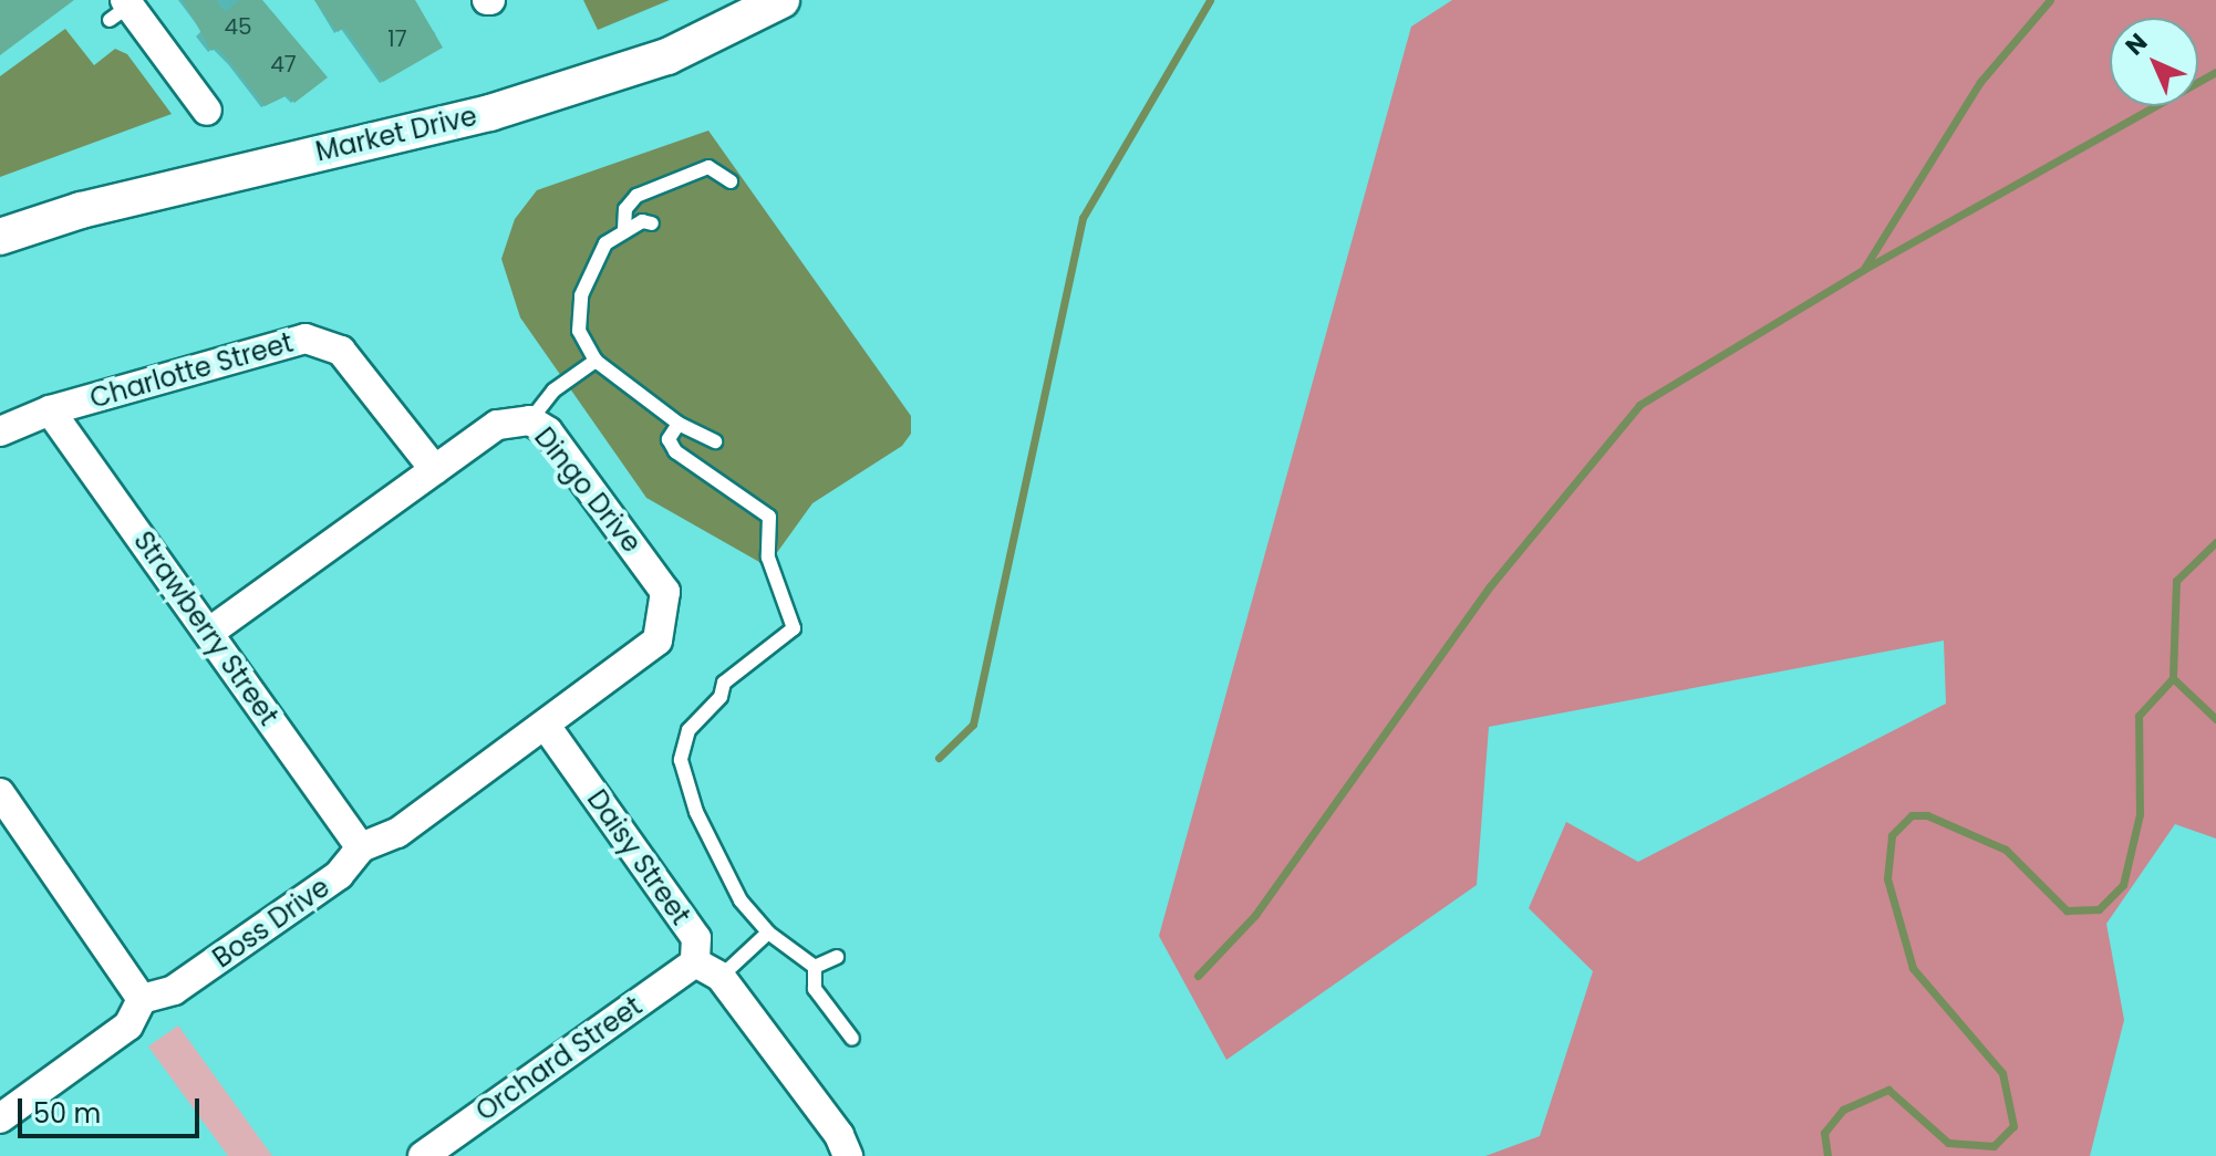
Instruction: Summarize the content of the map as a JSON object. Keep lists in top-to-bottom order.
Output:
{
  "streets": {
    "street": [
      "Market Drive",
      "Charlotte Street",
      "Dingo Drive",
      "Strawberry Street",
      "Daisy Street",
      "Boss Drive",
      "Orchard Street"
    ]
  },
  "crossings": [
    ["Charlotte Street", "Dingo Drive"],
    ["Charlotte Street", "Strawberry Street"],
    ["Dingo Drive", "Strawberry Street"],
    ["Dingo Drive", "Daisy Street"],
    ["Dingo Drive", "Boss Drive"],
    ["Strawberry Street", "Boss Drive"],
    ["Daisy Street", "Boss Drive"],
    ["Daisy Street", "Orchard Street"]
  ],
  "house_numbers": ["45", "17", "47"],
  "scale_bar": "50 m",
  "north": "top left"
}
